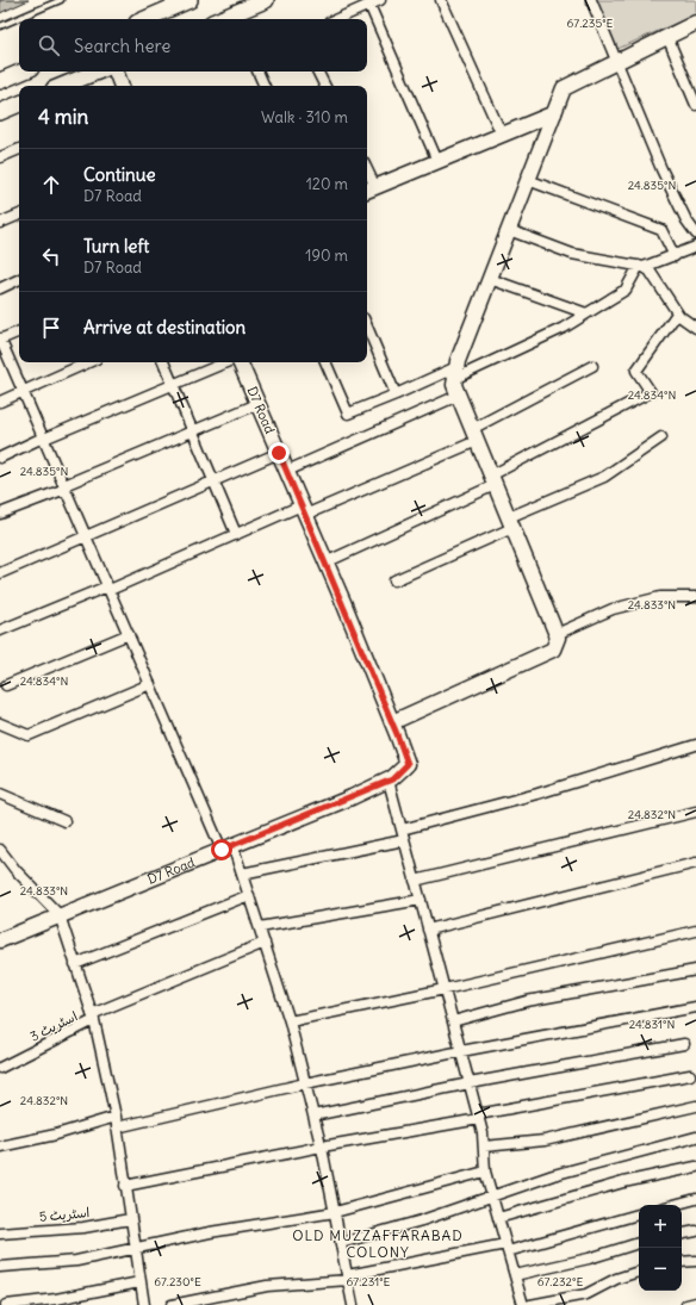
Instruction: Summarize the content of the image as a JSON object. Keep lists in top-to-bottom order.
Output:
{
  "streets": {
    "street": ["D7 Road", "اسٹریٹ 3", "اسٹریٹ 5"]
  },
  "districts": ["OLD MUZZAFFARABAD COLONY"],
  "page": {
    "search": "Search here",
    "heading": ["4 min", "Walk · 310 m"],
    "list": [
      ["Continue", "D7 Road", "120 m"],
      ["Turn left", "D7 Road", "190 m"],
      "Arrive at destination"
    ],
    "map_buttons": ["+", "−"]
  },
  "coordinates": [
    "67.235°E",
    "24.835°N",
    "24.834°N",
    "24.833°N",
    "24.832°N",
    "24.831°N",
    "67.230°E",
    "67.231°E",
    "67.232°E"
  ]
}
